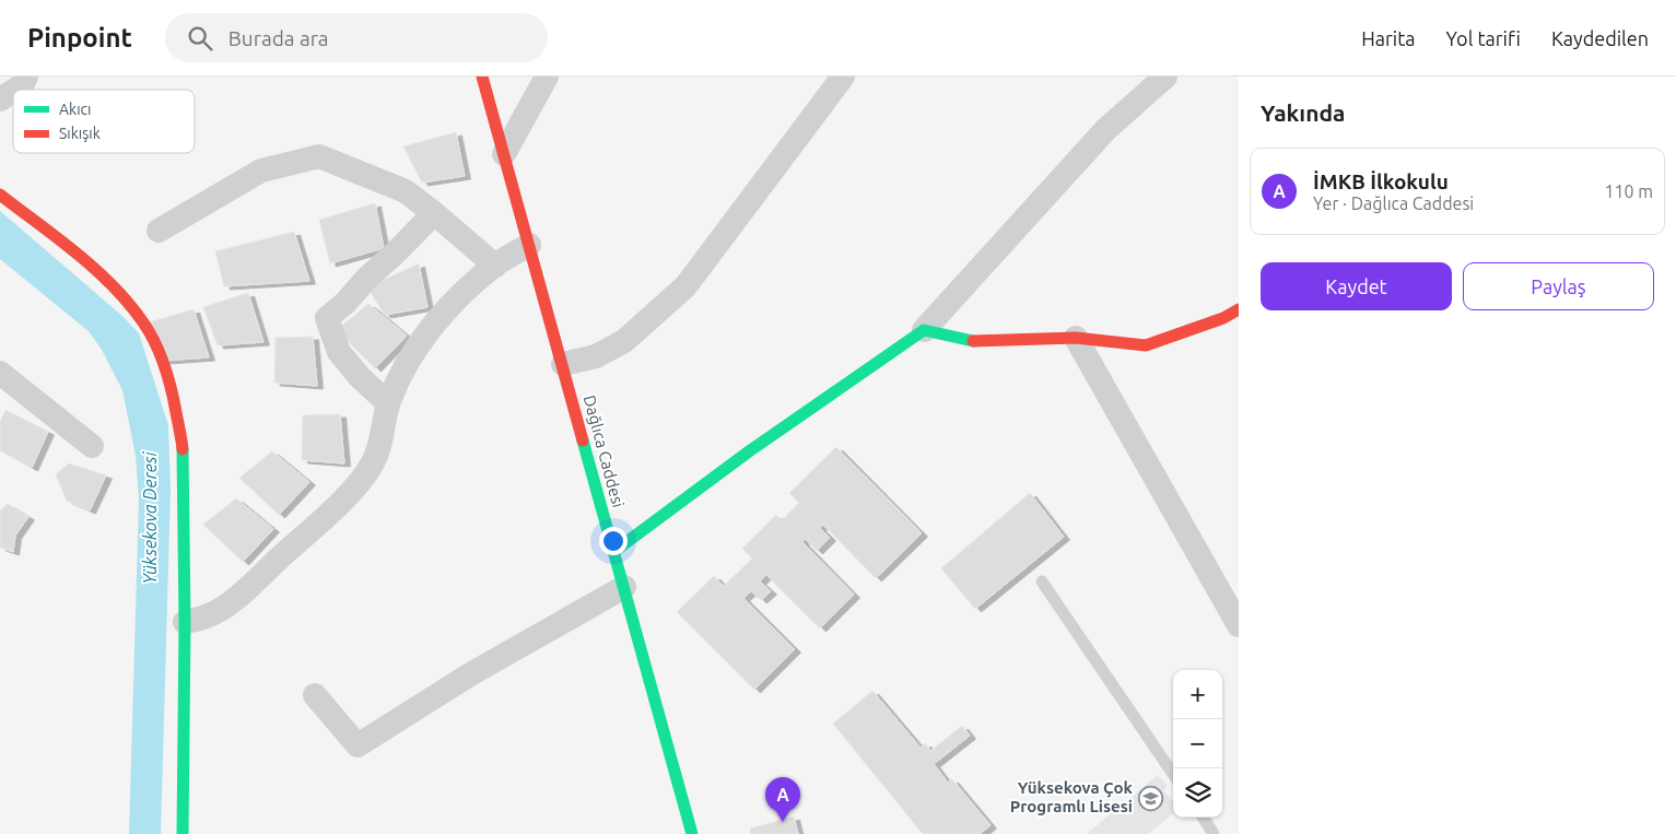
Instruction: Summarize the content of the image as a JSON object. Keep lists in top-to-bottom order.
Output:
{
  "streets": {
    "street": ["Dağlıca Caddesi"]
  },
  "water": ["Yüksekova Deresi"],
  "places": {
    "school or university": ["Yüksekova Çok Programlı Lisesi"]
  },
  "legend": ["Akıcı", "Sıkışık"],
  "page": {
    "header": "Pinpoint",
    "search": "Burada ara",
    "nav": ["Harita", "Yol tarifi", "Kaydedilen"],
    "heading": "Yakında",
    "list": [
      {
        "mark": "A",
        "name": "İMKB İlkokulu",
        "note": "Yer · Dağlıca Caddesi",
        "value": "110 m"
      }
    ],
    "buttons": ["Kaydet", "Paylaş"],
    "map_buttons": ["+", "−"],
    "pins": "A"
  }
}
